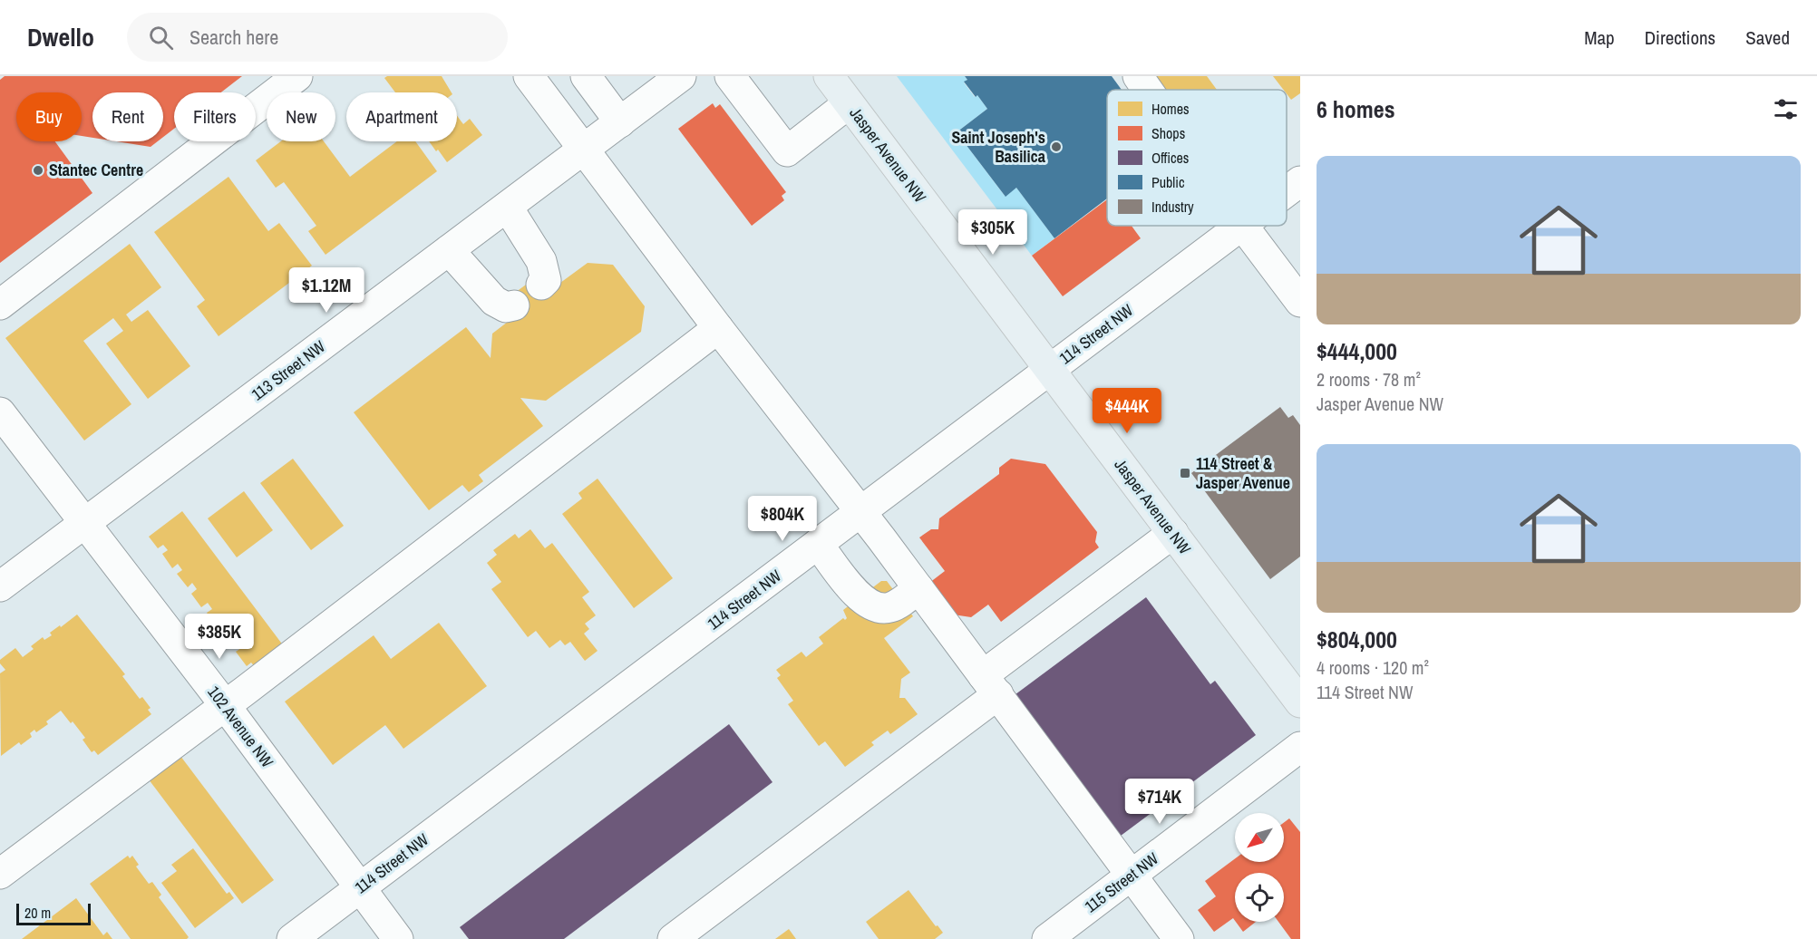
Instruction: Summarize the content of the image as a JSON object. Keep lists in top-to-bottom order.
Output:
{
  "streets": {
    "main road": ["Jasper Avenue NW"],
    "street": [
      "114 Street NW",
      "113 Street NW",
      "102 Avenue NW",
      "115 Street NW"
    ]
  },
  "crossings": [
    ["Jasper Avenue NW", "114 Street NW"],
    ["114 Street NW", "102 Avenue NW"],
    ["113 Street NW", "102 Avenue NW"]
  ],
  "places": {
    "other": ["Saint Joseph's Basilica", "Stantec Centre"],
    "transit": ["114 Street & Jasper Avenue"]
  },
  "legend": [
    "Homes",
    "Shops",
    "Offices",
    "Public",
    "Industry"
  ],
  "scale_bar": "20 m",
  "north": "bottom left",
  "page": {
    "header": "Dwello",
    "search": "Search here",
    "nav": ["Map", "Directions", "Saved"],
    "heading": "6 homes",
    "chip": [
      "Buy",
      "Rent",
      "Filters",
      "New",
      "Apartment"
    ],
    "list": [
      {
        "name": "$444,000",
        "note": "2 rooms · 78 m² · Jasper Avenue NW"
      },
      {
        "name": "$804,000",
        "note": "4 rooms · 120 m² · 114 Street NW"
      }
    ],
    "price": [
      "$305K",
      "$1.12M",
      "$444K",
      "$804K",
      "$385K",
      "$714K"
    ],
    "scale": "20 m"
  }
}
